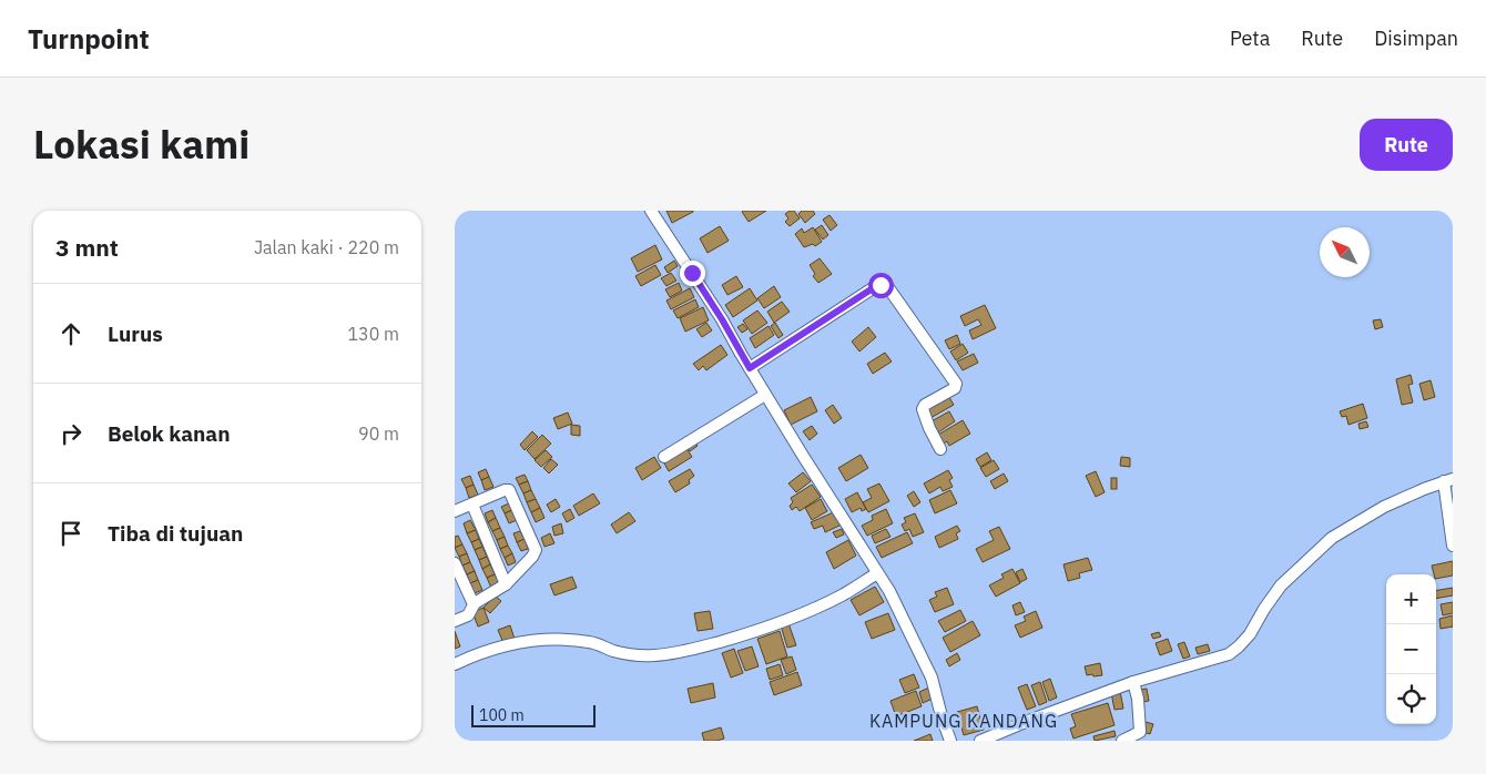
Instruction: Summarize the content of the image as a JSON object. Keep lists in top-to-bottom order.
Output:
{
  "districts": ["KAMPUNG KANDANG"],
  "scale_bar": "100 m",
  "north": "top left",
  "page": {
    "header": "Turnpoint",
    "nav": ["Peta", "Rute", "Disimpan"],
    "title": "Lokasi kami",
    "buttons": "Rute",
    "heading": ["3 mnt", "Jalan kaki · 220 m"],
    "list": [
      ["Lurus", "130 m"],
      ["Belok kanan", "90 m"],
      "Tiba di tujuan"
    ],
    "map_buttons": ["+", "−"],
    "scale": "100 m"
  }
}
